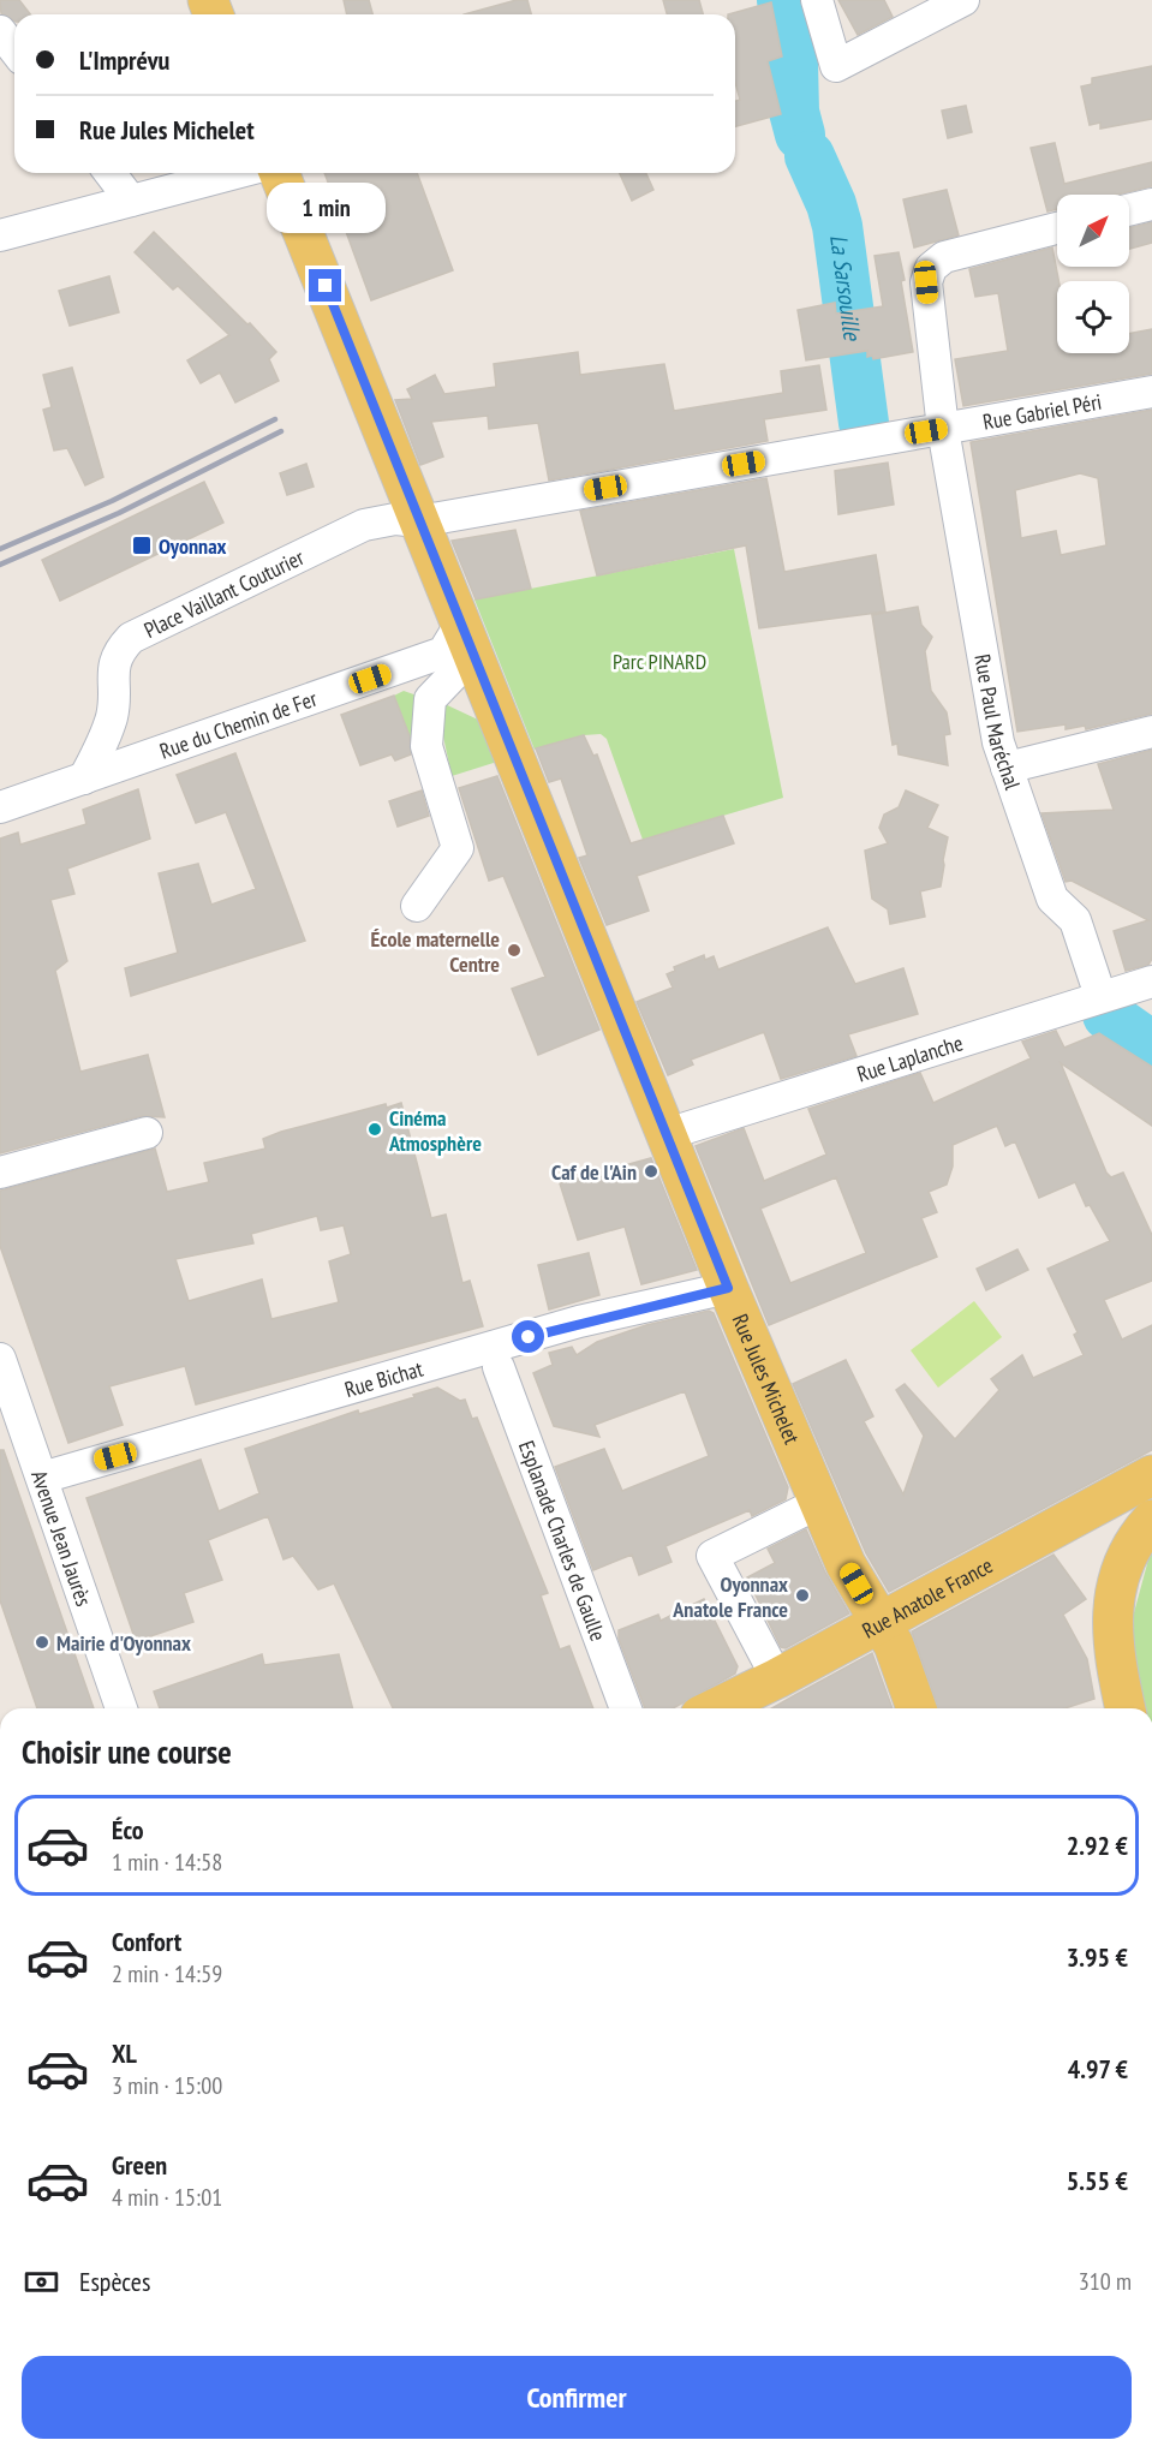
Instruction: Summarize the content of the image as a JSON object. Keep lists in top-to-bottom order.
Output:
{
  "streets": {
    "main road": ["Rue Jules Michelet", "Rue Anatole France"],
    "street": [
      "Rue Gabriel Péri",
      "Place Vaillant Couturier",
      "Rue Paul Maréchal",
      "Rue du Chemin de Fer",
      "Rue Laplanche",
      "Rue Bichat",
      "Avenue Jean Jaurès",
      "Esplanade Charles de Gaulle"
    ]
  },
  "crossings": [
    ["Rue Gabriel Péri", "Place Vaillant Couturier"],
    ["Rue Gabriel Péri", "Rue Paul Maréchal"],
    ["Rue Gabriel Péri", "Rue Jules Michelet"],
    ["Place Vaillant Couturier", "Rue du Chemin de Fer"],
    ["Place Vaillant Couturier", "Rue Jules Michelet"],
    ["Rue Paul Maréchal", "Rue Laplanche"],
    ["Rue du Chemin de Fer", "Rue Jules Michelet"],
    ["Rue Laplanche", "Rue Jules Michelet"],
    ["Rue Bichat", "Rue Jules Michelet"],
    ["Rue Bichat", "Avenue Jean Jaurès"],
    ["Rue Jules Michelet", "Rue Anatole France"]
  ],
  "water": ["La Sarsouille"],
  "parks": ["Parc PINARD"],
  "places": {
    "transit": ["Oyonnax"],
    "other": [
      "École maternelle Centre",
      "Cinéma Atmosphère",
      "Caf de l'Ain",
      "Oyonnax Anatole France",
      "Mairie d'Oyonnax"
    ]
  },
  "north": "top right",
  "page": {
    "banner": ["L'Imprévu", "Rue Jules Michelet"],
    "bubble": "1 min",
    "heading": "Choisir une course",
    "list": [
      {
        "name": "Éco",
        "note": "1 min · 14:58",
        "value": "2.92 €"
      },
      {
        "name": "Confort",
        "note": "2 min · 14:59",
        "value": "3.95 €"
      },
      {
        "name": "XL",
        "note": "3 min · 15:00",
        "value": "4.97 €"
      },
      {
        "name": "Green",
        "note": "4 min · 15:01",
        "value": "5.55 €"
      }
    ],
    "pay": ["Espèces", "310 m"],
    "buttons": "Confirmer"
  }
}
